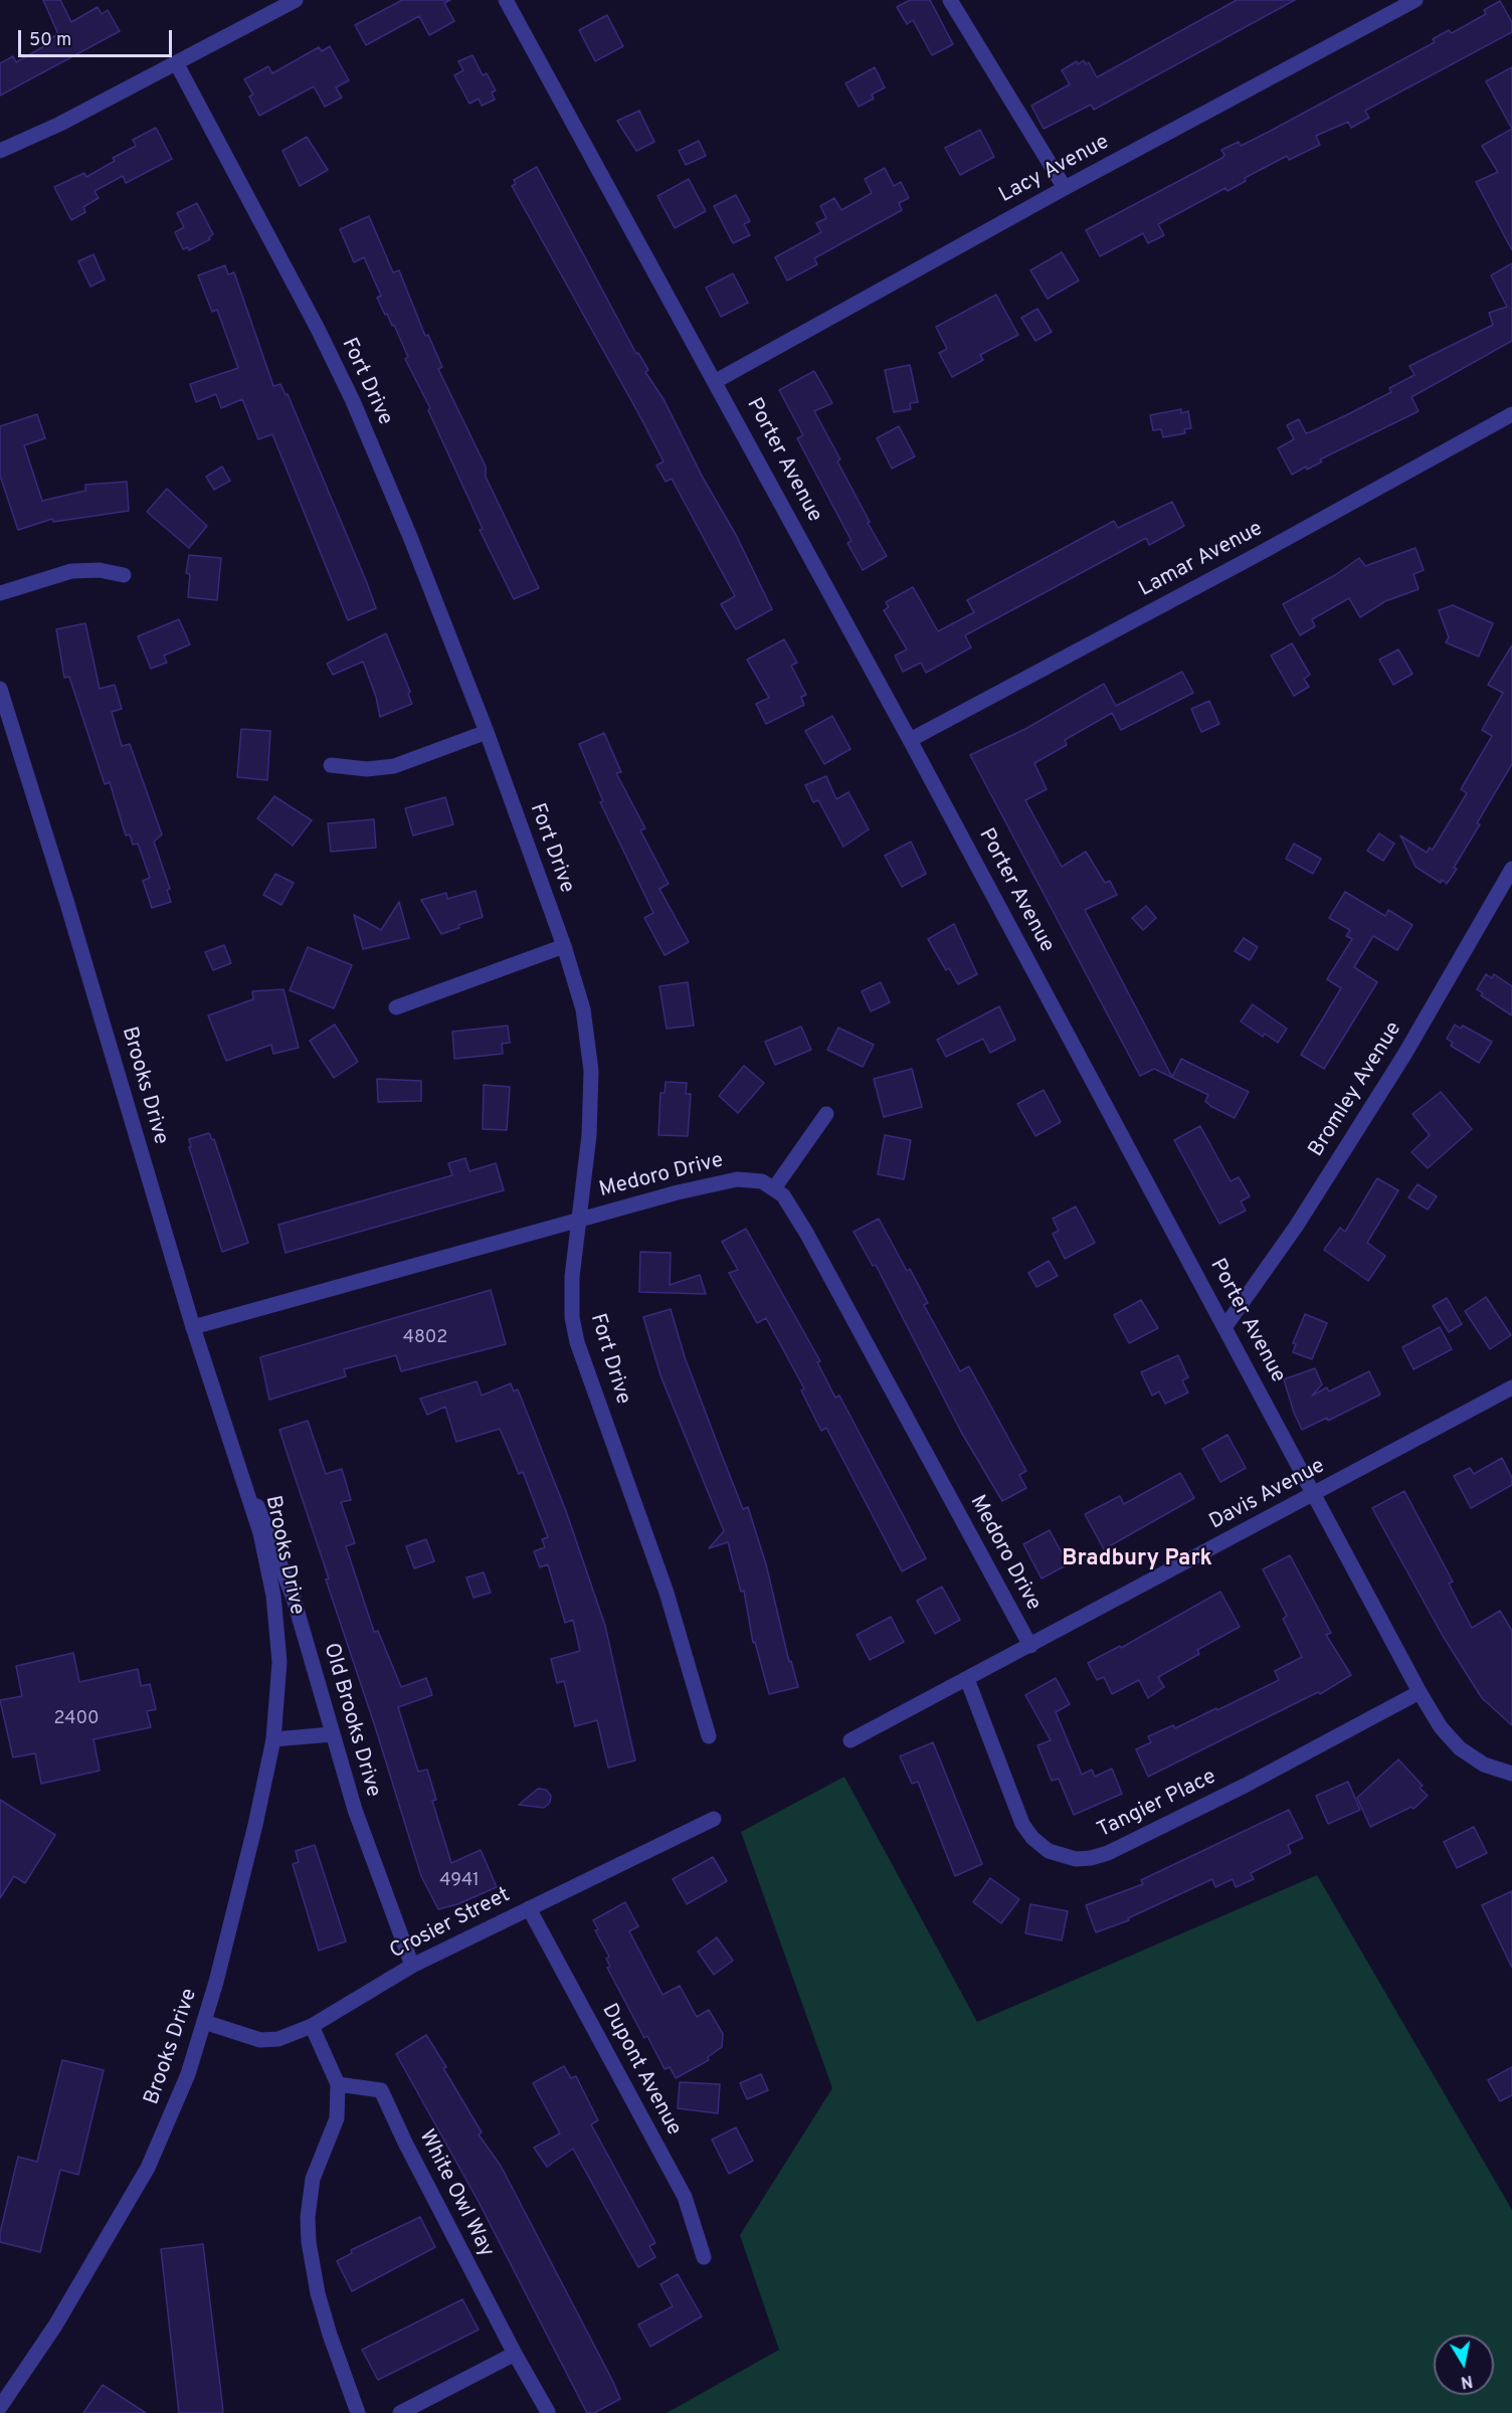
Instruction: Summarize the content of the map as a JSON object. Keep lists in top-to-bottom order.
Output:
{
  "streets": {
    "street": [
      "Lacy Avenue",
      "Fort Drive",
      "Porter Avenue",
      "Lamar Avenue",
      "Brooks Drive",
      "Bromley Avenue",
      "Medoro Drive",
      "Davis Avenue",
      "Old Brooks Drive",
      "Tangier Place",
      "Crosier Street",
      "Dupont Avenue",
      "White Owl Way"
    ]
  },
  "crossings": [
    ["Lacy Avenue", "Porter Avenue"],
    ["Fort Drive", "Medoro Drive"],
    ["Porter Avenue", "Lamar Avenue"],
    ["Porter Avenue", "Bromley Avenue"],
    ["Porter Avenue", "Davis Avenue"],
    ["Porter Avenue", "Tangier Place"],
    ["Brooks Drive", "Medoro Drive"],
    ["Brooks Drive", "Old Brooks Drive"],
    ["Brooks Drive", "Crosier Street"],
    ["Medoro Drive", "Davis Avenue"],
    ["Davis Avenue", "Tangier Place"],
    ["Old Brooks Drive", "Crosier Street"],
    ["Crosier Street", "Dupont Avenue"]
  ],
  "districts": ["Bradbury Park"],
  "house_numbers": ["4802", "2400", "4941"],
  "scale_bar": "50 m",
  "north": "bottom"
}
